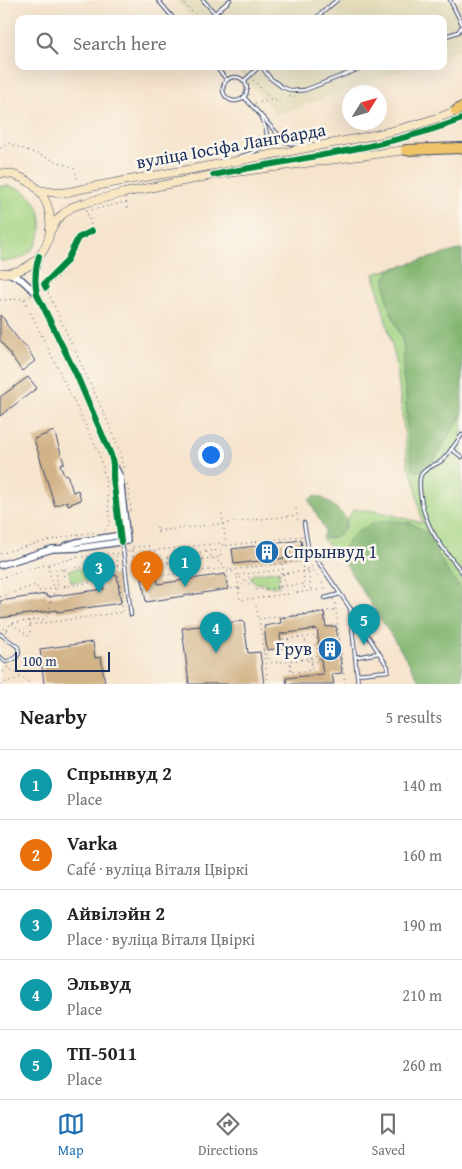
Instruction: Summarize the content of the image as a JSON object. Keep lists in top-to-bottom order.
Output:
{
  "streets": {
    "main road": ["вуліца Іосіфа Лангбарда"]
  },
  "places": {
    "building": ["Спрынвуд 1", "Грув"]
  },
  "scale_bar": "100 m",
  "north": "top right",
  "page": {
    "search": "Search here",
    "pins": [
      "1",
      "2",
      "3",
      "5",
      "4"
    ],
    "scale": "100 m",
    "heading": ["Nearby", "5 results"],
    "list": [
      {
        "mark": "1",
        "name": "Спрынвуд 2",
        "note": "Place",
        "value": "140 m"
      },
      {
        "mark": "2",
        "name": "Varka",
        "note": "Café · вуліца Віталя Цвіркі",
        "value": "160 m"
      },
      {
        "mark": "3",
        "name": "Айвілэйн 2",
        "note": "Place · вуліца Віталя Цвіркі",
        "value": "190 m"
      },
      {
        "mark": "4",
        "name": "Эльвуд",
        "note": "Place",
        "value": "210 m"
      },
      {
        "mark": "5",
        "name": "ТП-5011",
        "note": "Place",
        "value": "260 m"
      }
    ],
    "nav": ["Map", "Directions", "Saved"]
  }
}
